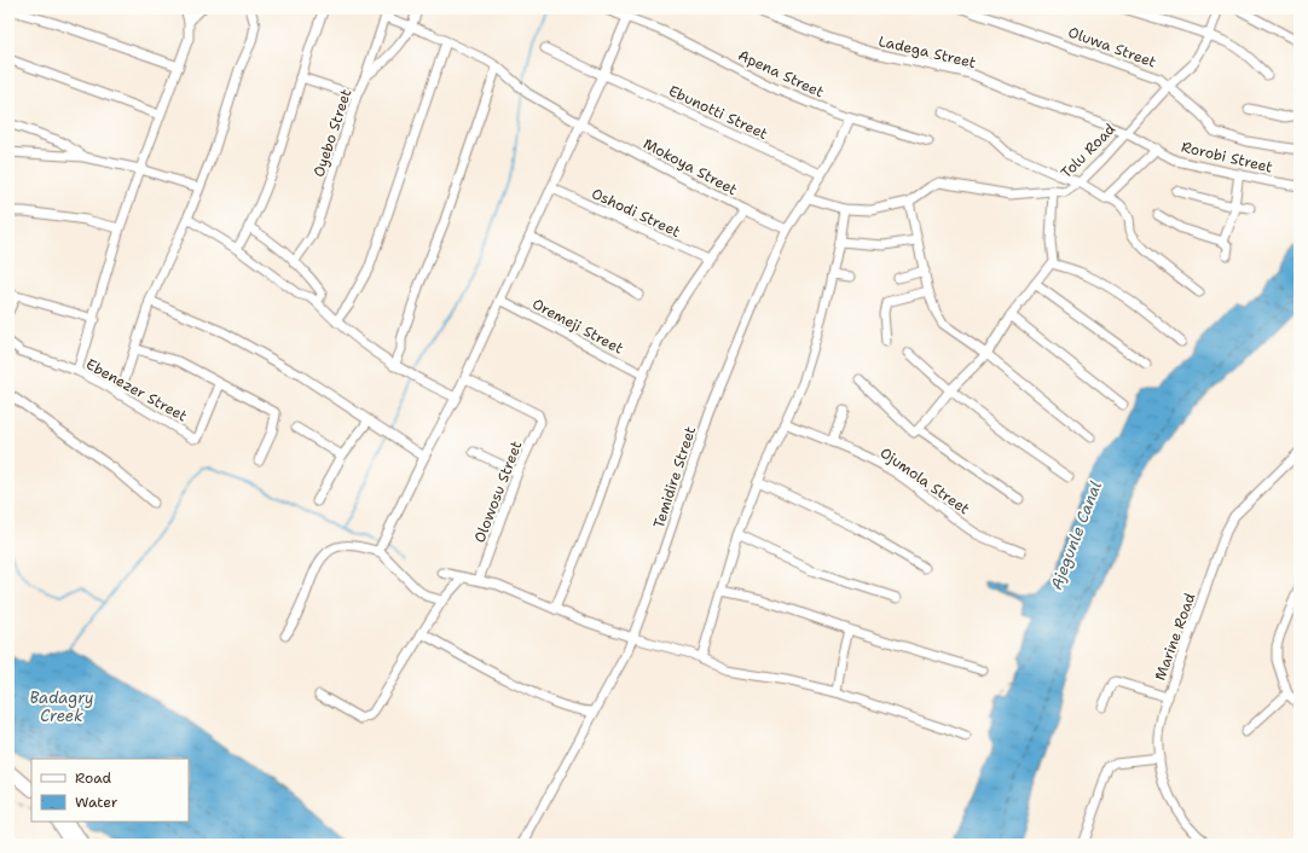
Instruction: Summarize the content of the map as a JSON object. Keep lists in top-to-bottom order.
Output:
{
  "streets": {
    "street": [
      "Oluwa Street",
      "Ladega Street",
      "Apena Street",
      "Ebunotti Street",
      "Oyebo Street",
      "Tolu Road",
      "Rorobi Street",
      "Mokoya Street",
      "Oshodi Street",
      "Oremeji Street",
      "Ebenezer Street",
      "Temidire Street",
      "Ojumola Street",
      "Olowosu Street",
      "Marine Road"
    ]
  },
  "crossings": [
    ["Oluwa Street", "Tolu Road"],
    ["Ladega Street", "Tolu Road"],
    ["Ladega Street", "Rorobi Street"],
    ["Apena Street", "Temidire Street"],
    ["Ebunotti Street", "Temidire Street"],
    ["Oyebo Street", "Mokoya Street"],
    ["Tolu Road", "Rorobi Street"],
    ["Tolu Road", "Temidire Street"],
    ["Mokoya Street", "Temidire Street"]
  ],
  "water": ["Ajegunle Canal", "Badagry Creek"],
  "legend": ["Road", "Water"]
}
